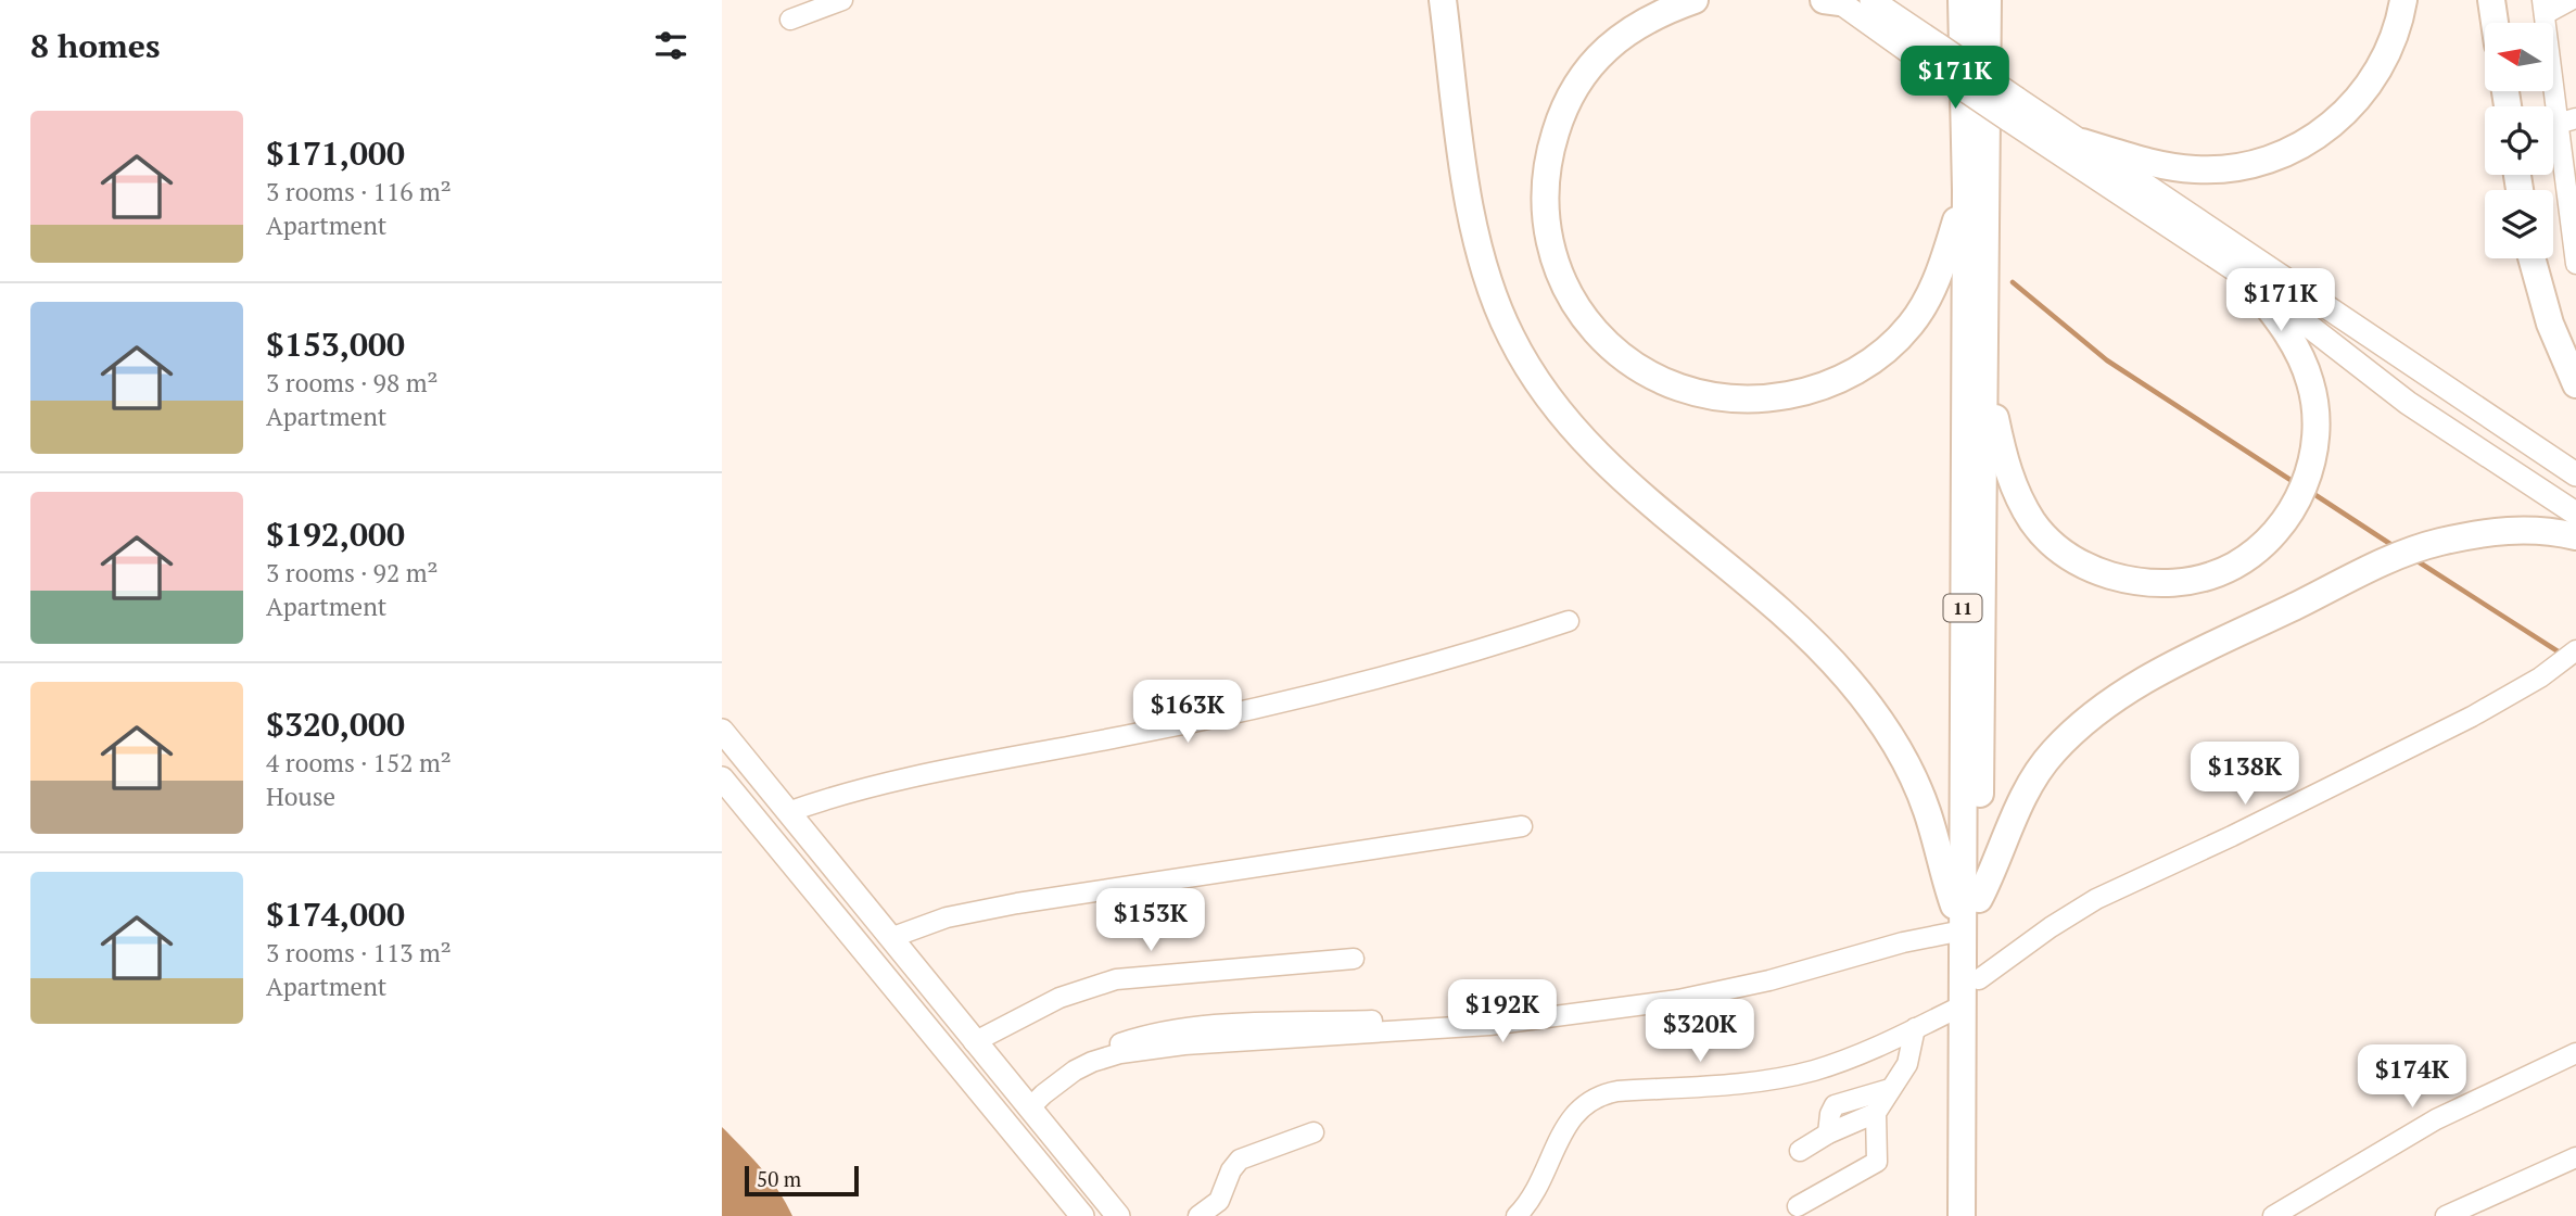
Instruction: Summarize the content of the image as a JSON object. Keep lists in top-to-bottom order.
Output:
{
  "streets": {
    "highway": ["11"]
  },
  "scale_bar": "50 m",
  "north": "left",
  "page": {
    "heading": "8 homes",
    "price": [
      "$171K",
      "$171K",
      "$163K",
      "$138K",
      "$153K",
      "$192K",
      "$320K",
      "$174K"
    ],
    "list": [
      {
        "name": "$171,000",
        "note": "3 rooms · 116 m² · Apartment"
      },
      {
        "name": "$153,000",
        "note": "3 rooms · 98 m² · Apartment"
      },
      {
        "name": "$192,000",
        "note": "3 rooms · 92 m² · Apartment"
      },
      {
        "name": "$320,000",
        "note": "4 rooms · 152 m² · House"
      },
      {
        "name": "$174,000",
        "note": "3 rooms · 113 m² · Apartment"
      }
    ],
    "scale": "50 m"
  }
}
